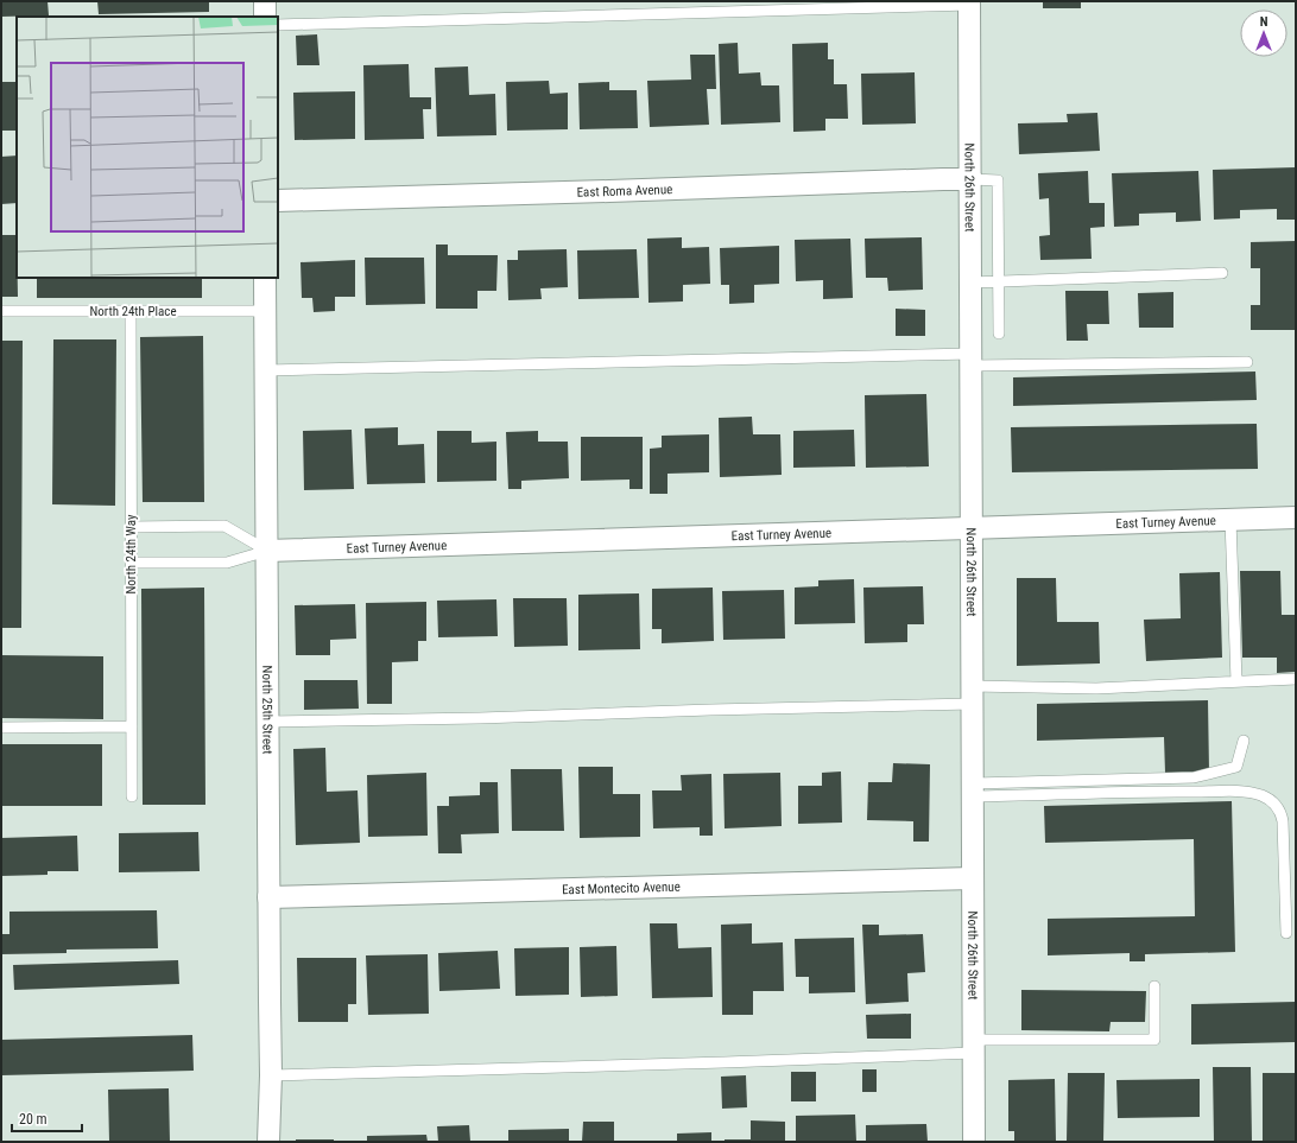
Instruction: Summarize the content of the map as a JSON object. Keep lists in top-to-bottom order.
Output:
{
  "streets": {
    "street": [
      "North 26th Street",
      "East Roma Avenue",
      "East Turney Avenue",
      "North 25th Street",
      "East Montecito Avenue"
    ],
    "lane": ["North 24th Place", "North 24th Way"]
  },
  "crossings": [
    ["North 26th Street", "East Roma Avenue"],
    ["North 26th Street", "East Turney Avenue"],
    ["North 26th Street", "East Montecito Avenue"],
    ["North 24th Place", "North 24th Way"],
    ["North 24th Place", "North 25th Street"],
    ["East Turney Avenue", "North 25th Street"],
    ["North 25th Street", "East Montecito Avenue"]
  ],
  "scale_bar": "20 m",
  "north": "top"
}
